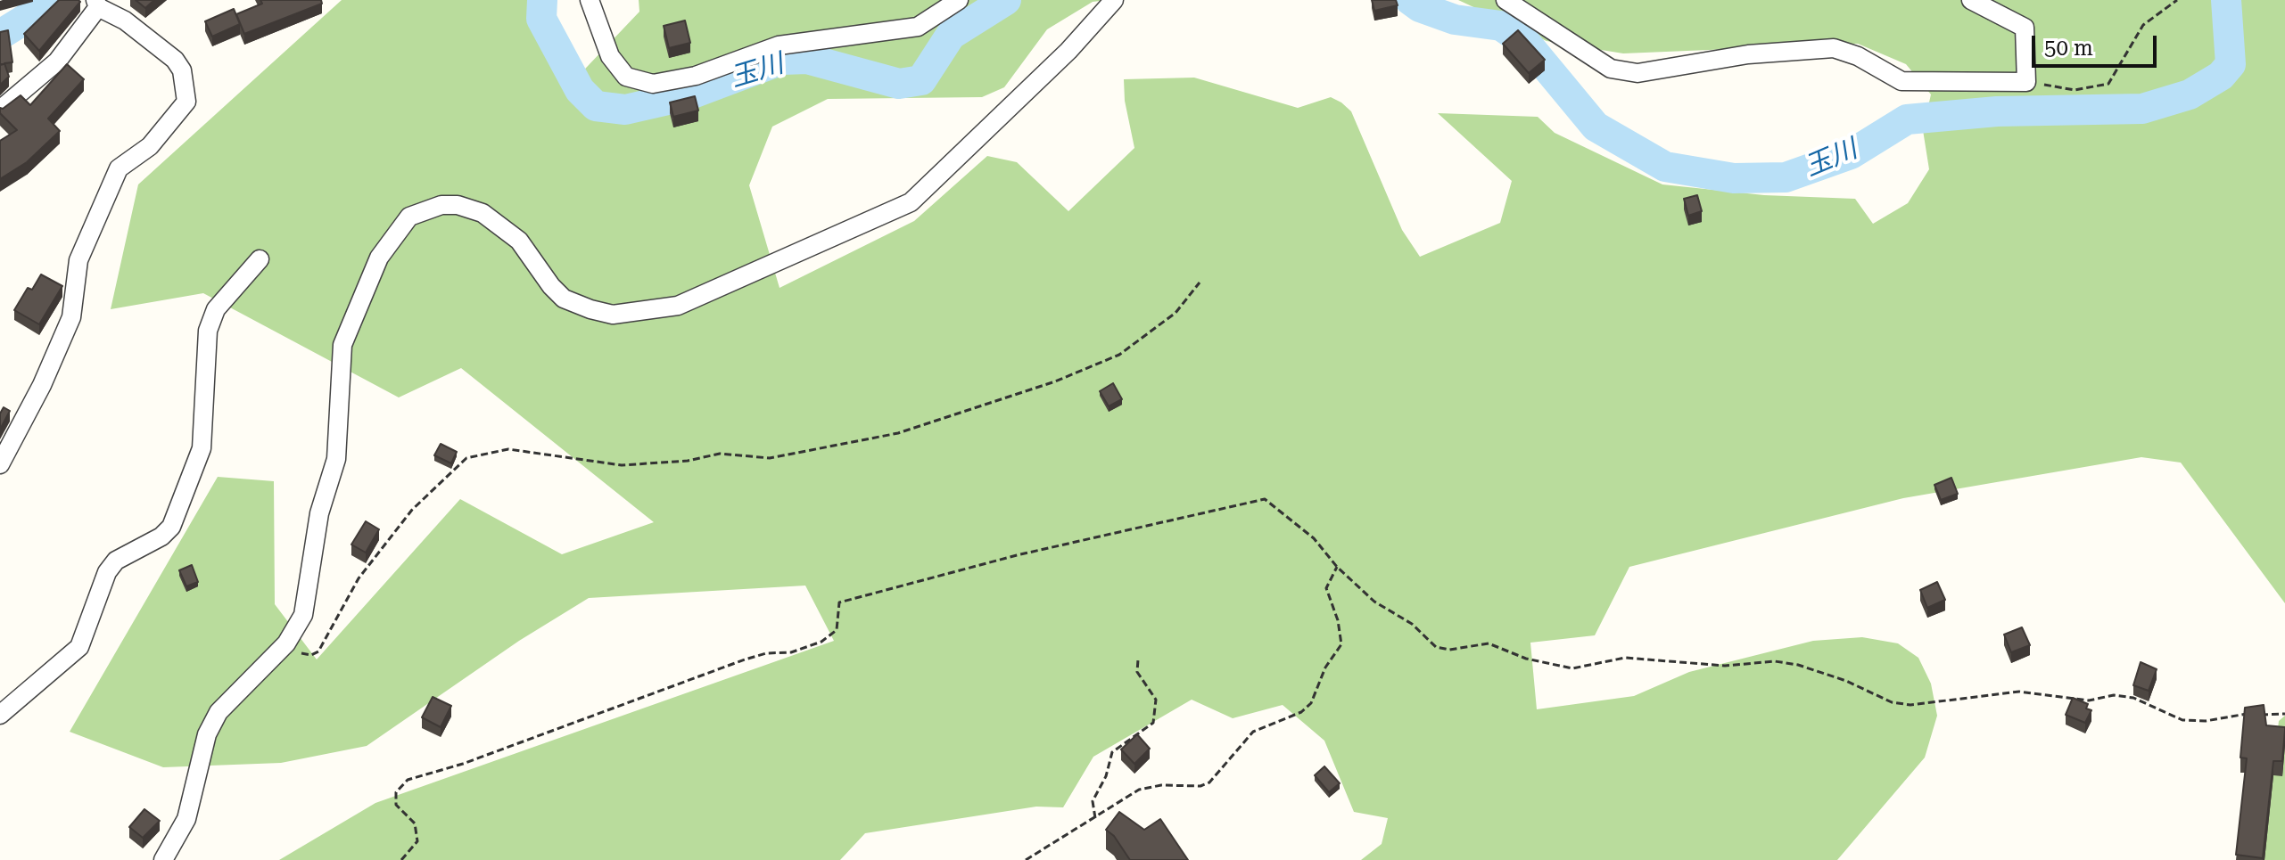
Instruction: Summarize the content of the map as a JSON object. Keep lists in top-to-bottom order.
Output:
{
  "water": ["玉川"],
  "scale_bar": "50 m"
}
